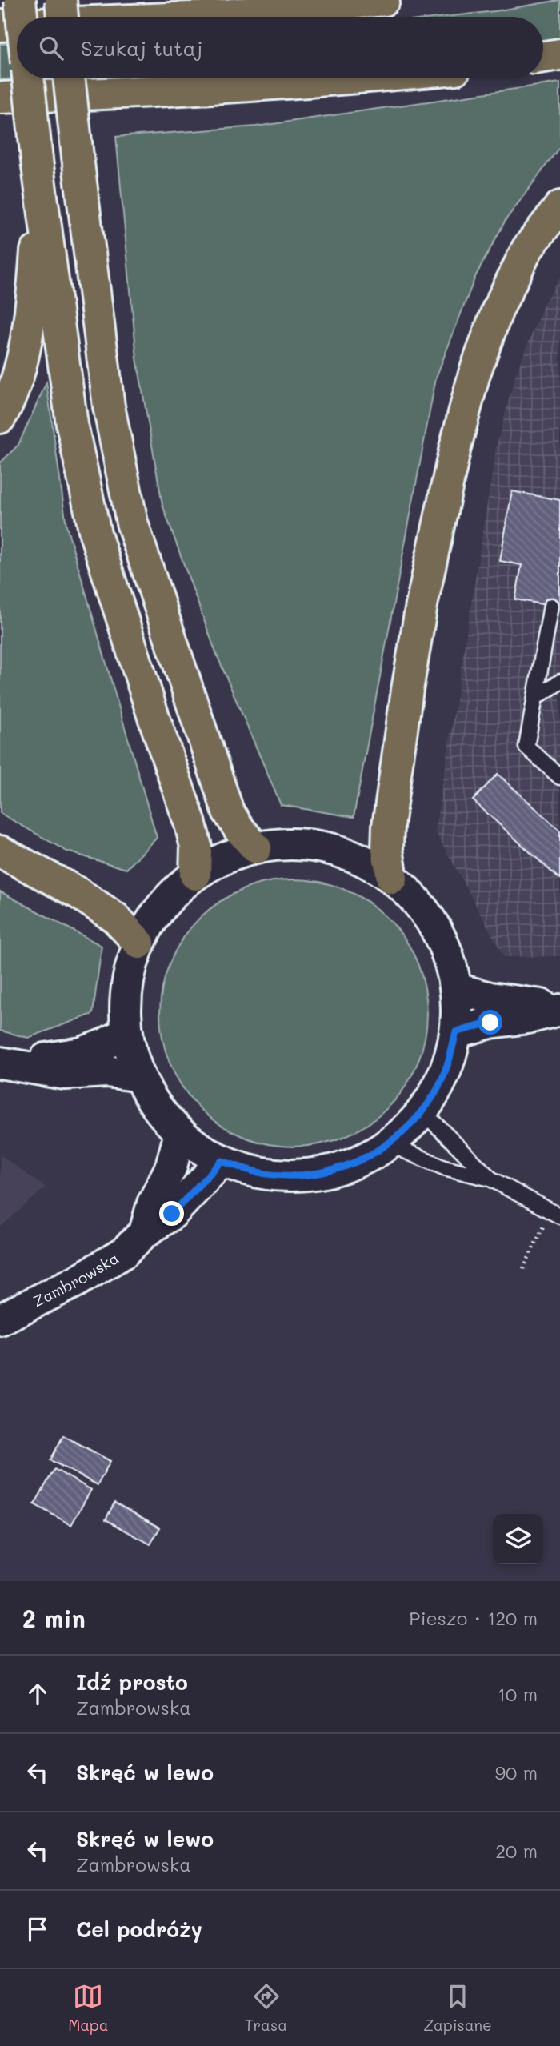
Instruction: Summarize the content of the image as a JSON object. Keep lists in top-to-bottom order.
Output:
{
  "streets": {
    "main road": ["Zambrowska"]
  },
  "page": {
    "search": "Szukaj tutaj",
    "heading": ["2 min", "Pieszo · 120 m"],
    "list": [
      ["Idź prosto", "Zambrowska", "10 m"],
      ["Skręć w lewo", "90 m"],
      ["Skręć w lewo", "Zambrowska", "20 m"],
      "Cel podróży"
    ],
    "nav": ["Mapa", "Trasa", "Zapisane"]
  }
}
